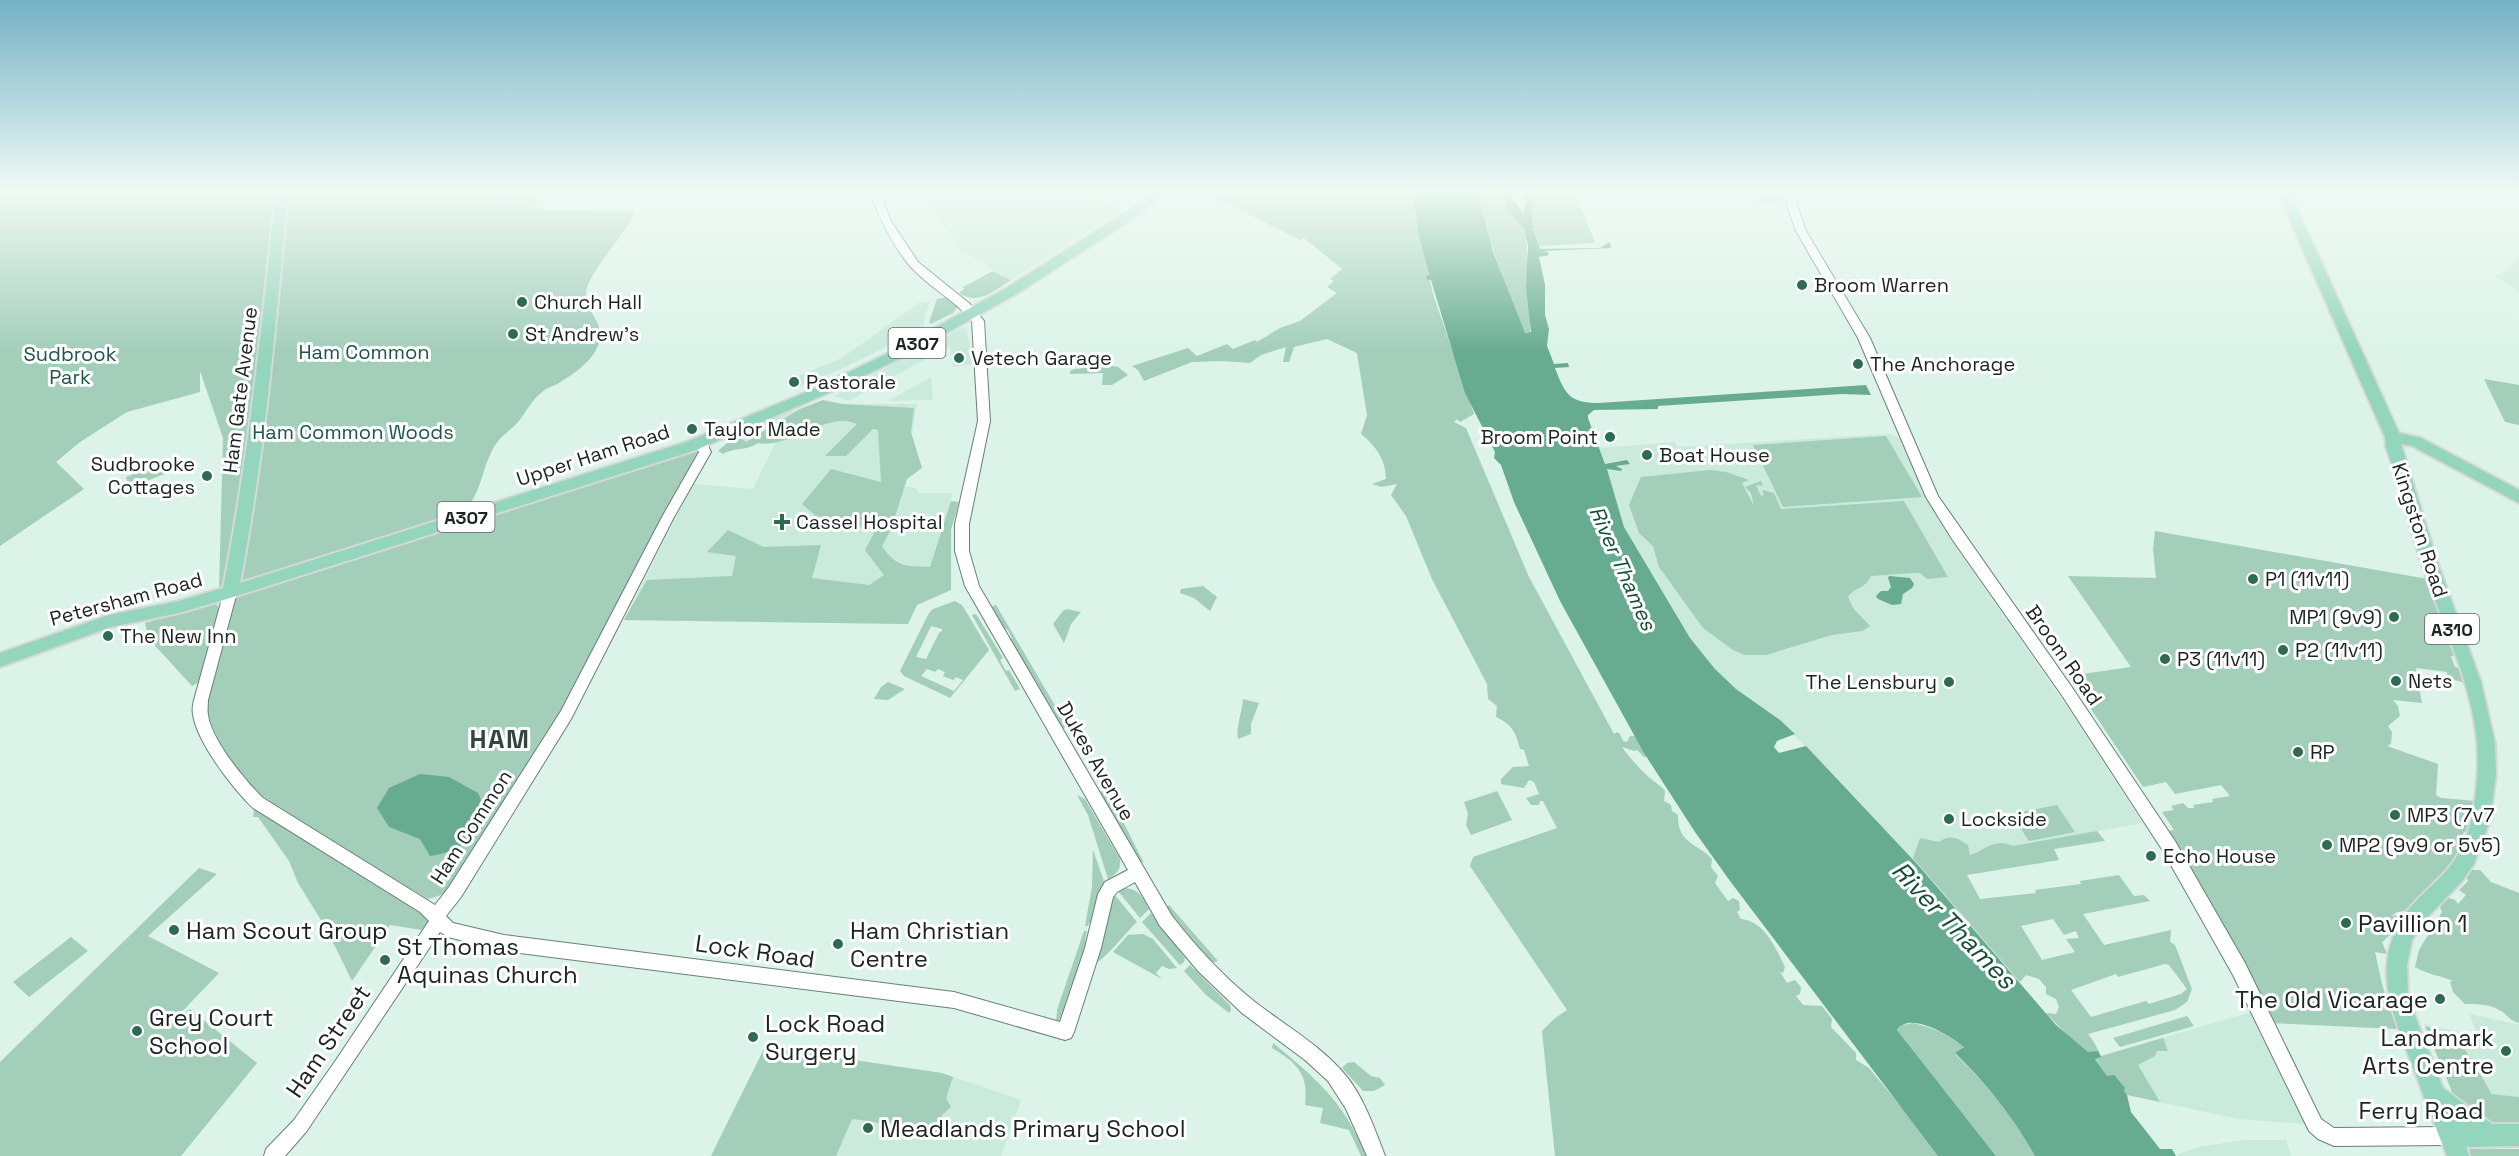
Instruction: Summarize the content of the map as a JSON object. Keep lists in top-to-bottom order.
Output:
{
  "streets": {
    "main road": [
      "A307",
      "Ham Gate Avenue",
      "Upper Ham Road",
      "Kingston Road",
      "Petersham Road",
      "A310",
      "Ferry Road"
    ],
    "street": [
      "Broom Road",
      "Dukes Avenue",
      "Ham Common",
      "Lock Road",
      "Ham Street"
    ]
  },
  "crossings": [
    ["A307", "Upper Ham Road"],
    ["A307", "Dukes Avenue"],
    ["Ham Gate Avenue", "Upper Ham Road"],
    ["Ham Gate Avenue", "Petersham Road"],
    ["Ham Gate Avenue", "Ham Common"],
    ["Upper Ham Road", "Petersham Road"],
    ["Upper Ham Road", "Dukes Avenue"],
    ["Upper Ham Road", "Ham Common"],
    ["Kingston Road", "Ferry Road"],
    ["Petersham Road", "Ham Common"],
    ["Broom Road", "Ferry Road"],
    ["Dukes Avenue", "Lock Road"],
    ["Ham Common", "Lock Road"],
    ["Ham Common", "Ham Street"],
    ["Lock Road", "Ham Street"]
  ],
  "districts": ["HAM"],
  "water": ["River Thames"],
  "parks": ["Ham Common", "Sudbrook Park", "Ham Common Woods"],
  "places": {
    "other": [
      "Broom Warren",
      "Church Hall",
      "St Andrew's",
      "Vetech Garage",
      "The Anchorage",
      "Pastorale",
      "Taylor Made",
      "Broom Point",
      "Boat House",
      "Sudbrooke Cottages",
      "P1 (11v11)",
      "MP1 (9v9)",
      "The New Inn",
      "P2 (11v11)",
      "P3 (11v11)",
      "Nets",
      "The Lensbury",
      "RP",
      "MP3 (7v7",
      "Lockside",
      "MP2 (9v9 or 5v5)",
      "Echo House",
      "Pavillion 1",
      "Ham Scout Group",
      "Ham Christian Centre",
      "St Thomas Aquinas Church",
      "The Old Vicarage",
      "Grey Court School",
      "Lock Road Surgery",
      "Landmark Arts Centre",
      "Meadlands Primary School"
    ],
    "health": ["Cassel Hospital"]
  }
}
